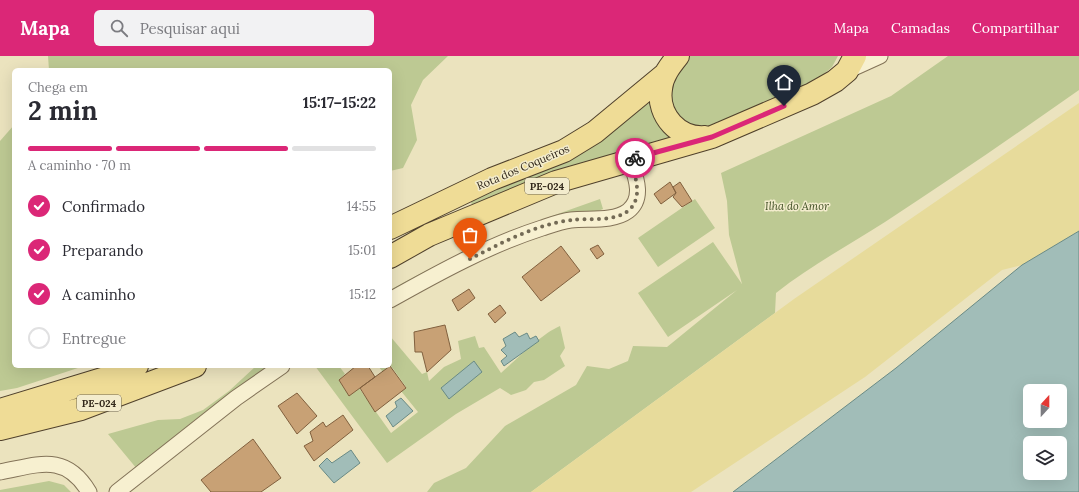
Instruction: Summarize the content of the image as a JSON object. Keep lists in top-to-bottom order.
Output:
{
  "streets": {
    "main road": ["Rota dos Coqueiros", "PE-024"]
  },
  "parks": ["Ilha do Amor"],
  "north": "top",
  "page": {
    "header": "Mapa",
    "search": "Pesquisar aqui",
    "nav": ["Mapa", "Camadas", "Compartilhar"],
    "heading": ["2 min", "Chega em", "15:17–15:22"],
    "bar": "A caminho · 70 m",
    "list": [
      ["Confirmado", "14:55"],
      ["Preparando", "15:01"],
      ["A caminho", "15:12"],
      "Entregue"
    ]
  }
}
